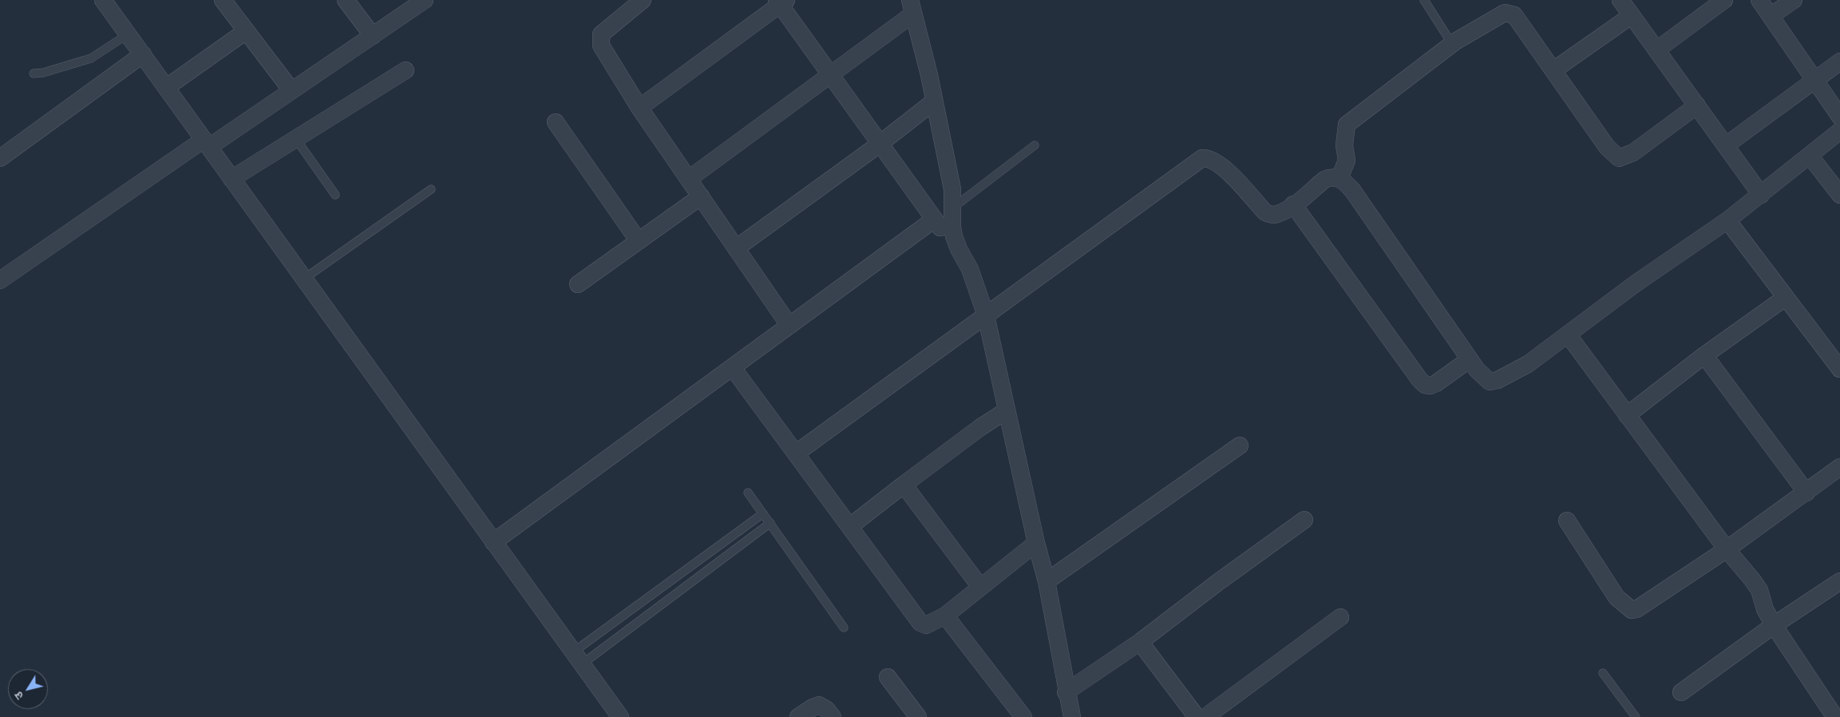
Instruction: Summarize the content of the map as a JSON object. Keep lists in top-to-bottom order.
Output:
{
  "north": "bottom left"
}
